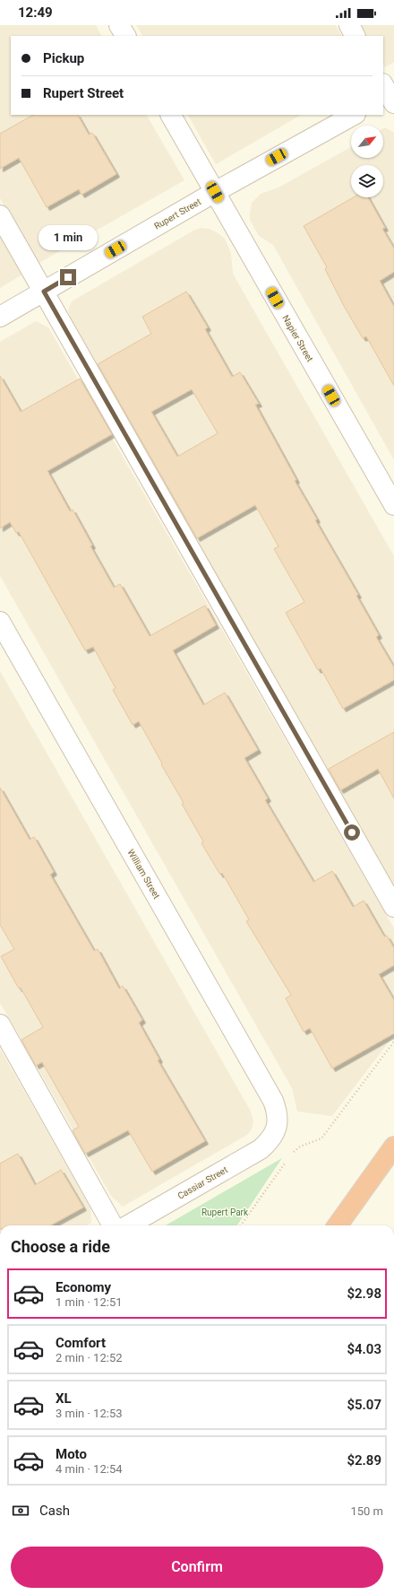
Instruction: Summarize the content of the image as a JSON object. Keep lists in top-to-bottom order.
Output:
{
  "streets": {
    "street": [
      "Rupert Street",
      "Napier Street",
      "William Street",
      "Cassiar Street"
    ]
  },
  "crossings": [
    ["Rupert Street", "Napier Street"],
    ["William Street", "Cassiar Street"]
  ],
  "parks": ["Rupert Park"],
  "north": "top right",
  "page": {
    "status": "12:49",
    "banner": ["Pickup", "Rupert Street"],
    "bubble": "1 min",
    "heading": "Choose a ride",
    "list": [
      {
        "name": "Economy",
        "note": "1 min · 12:51",
        "value": "$2.98"
      },
      {
        "name": "Comfort",
        "note": "2 min · 12:52",
        "value": "$4.03"
      },
      {
        "name": "XL",
        "note": "3 min · 12:53",
        "value": "$5.07"
      },
      {
        "name": "Moto",
        "note": "4 min · 12:54",
        "value": "$2.89"
      }
    ],
    "pay": ["Cash", "150 m"],
    "buttons": "Confirm"
  }
}
